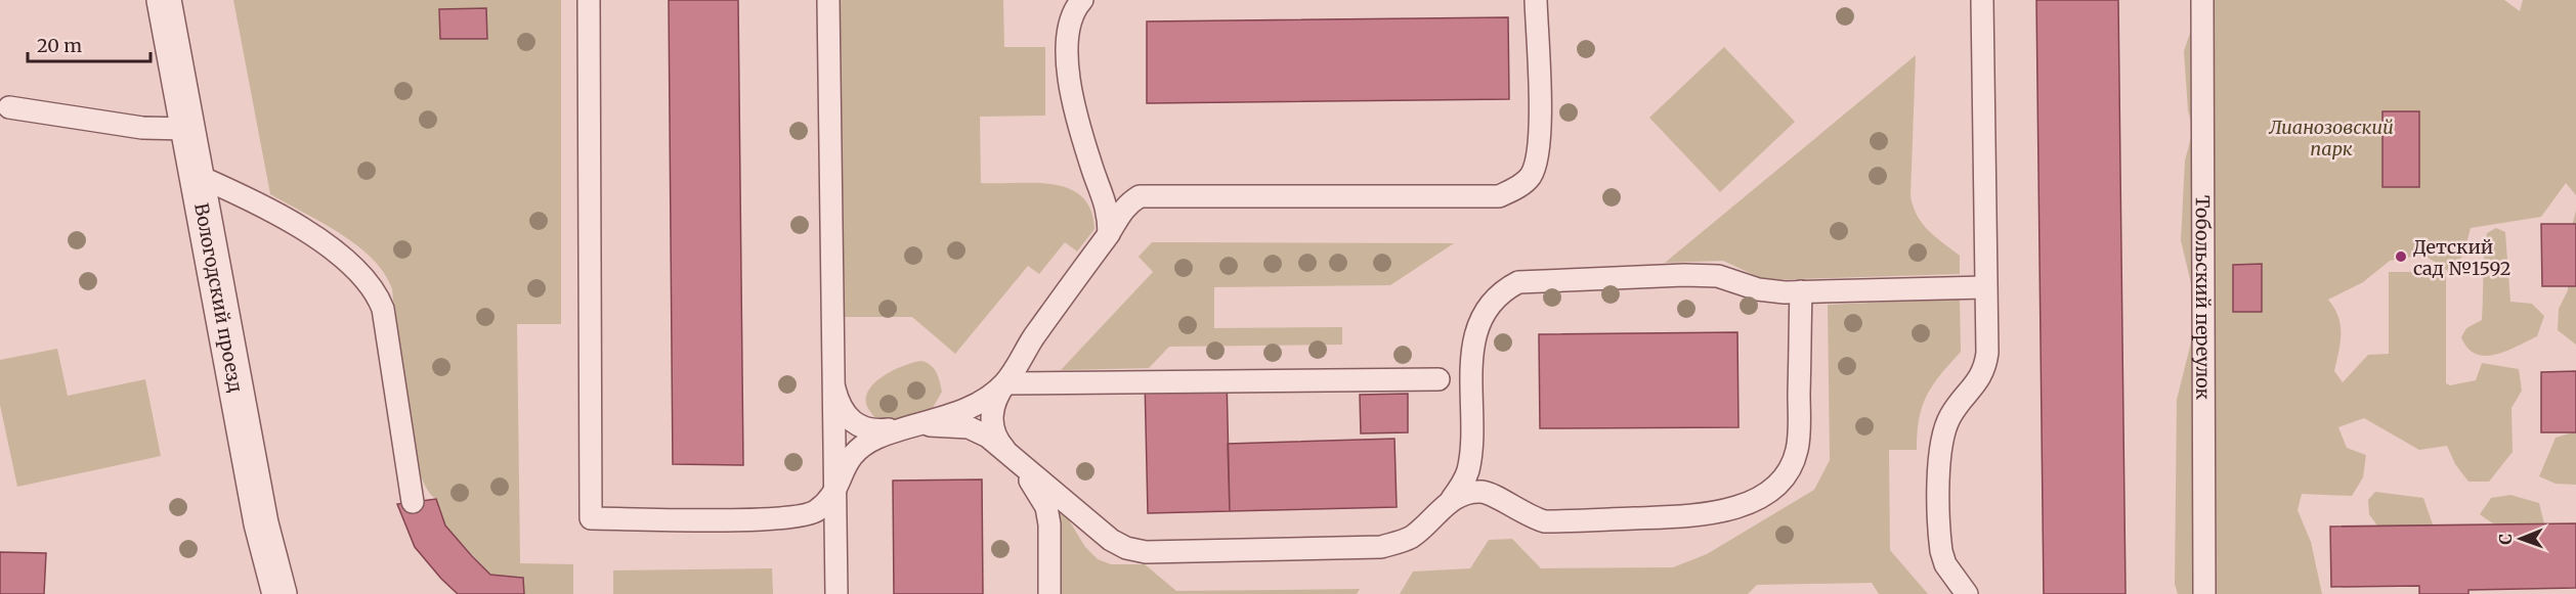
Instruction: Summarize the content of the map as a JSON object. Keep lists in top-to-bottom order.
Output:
{
  "streets": {
    "street": ["Вологодский проезд"],
    "lane": ["Тобольский переулок"]
  },
  "parks": ["Лианозовский парк"],
  "places": ["Детский сад №1592"],
  "scale_bar": "20 m",
  "north": "left"
}
